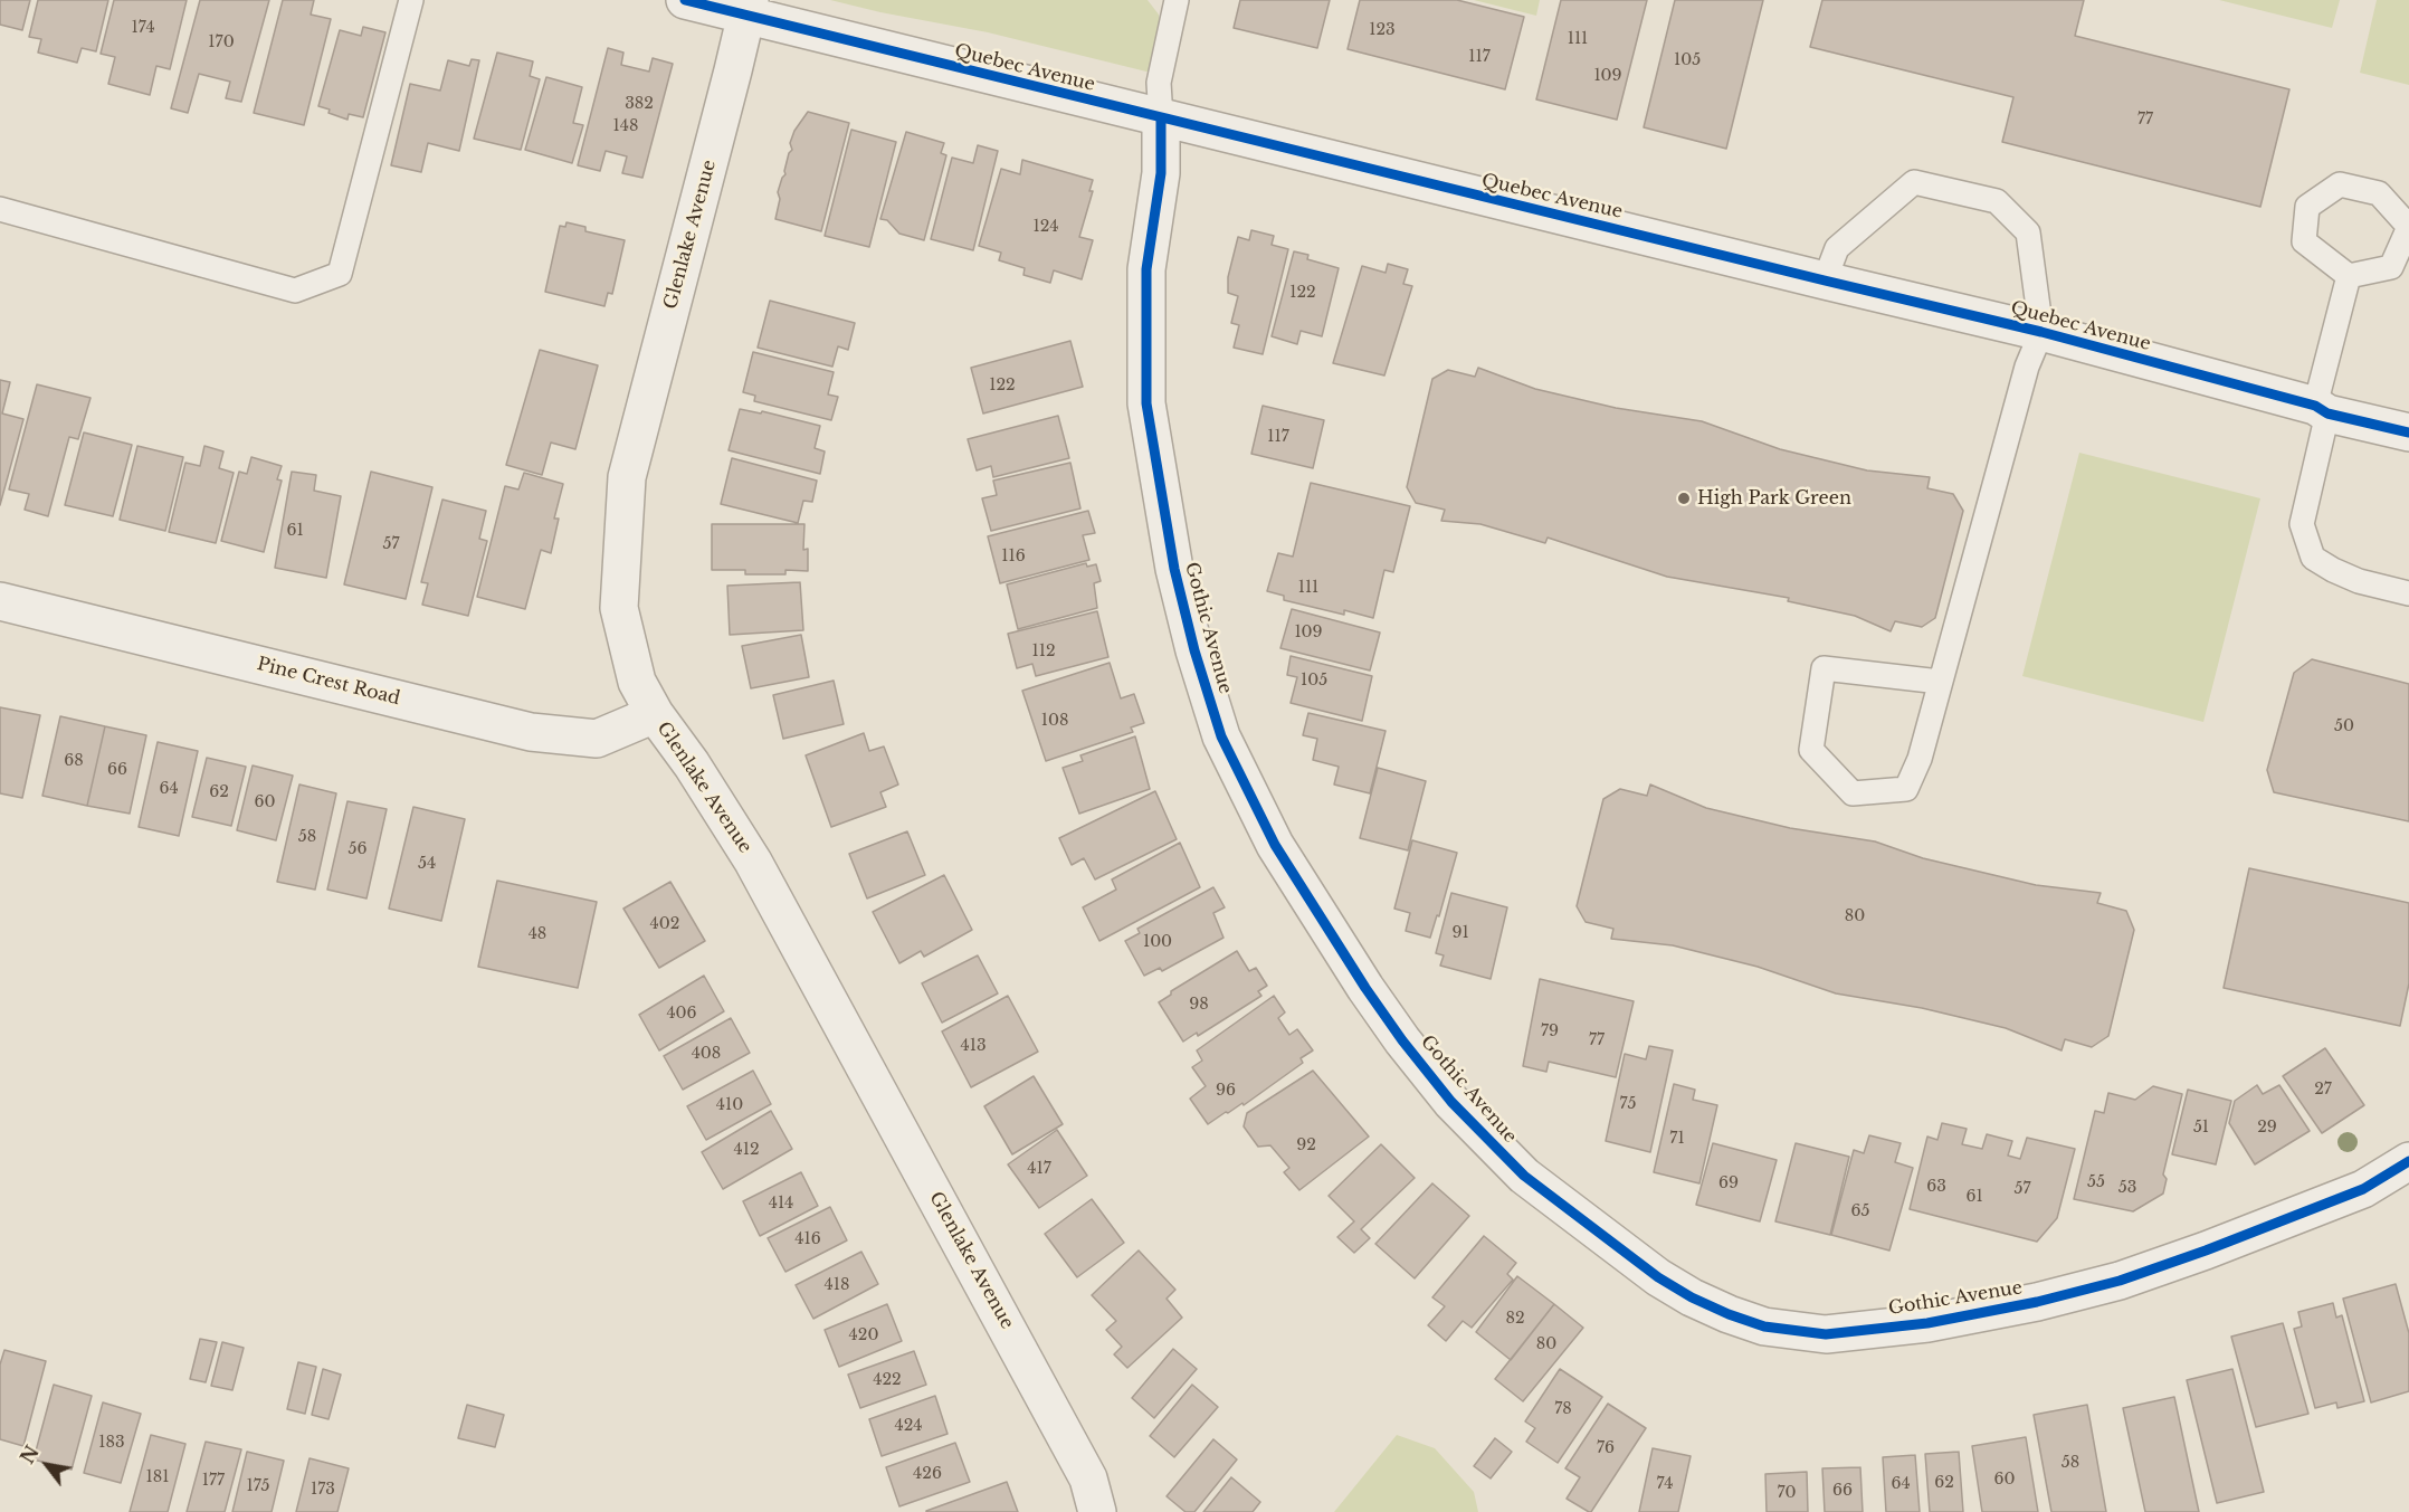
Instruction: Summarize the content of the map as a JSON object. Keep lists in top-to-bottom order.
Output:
{
  "streets": {
    "street": [
      "Quebec Avenue",
      "Glenlake Avenue",
      "Gothic Avenue",
      "Pine Crest Road"
    ]
  },
  "crossings": [
    ["Quebec Avenue", "Glenlake Avenue"],
    ["Quebec Avenue", "Gothic Avenue"],
    ["Glenlake Avenue", "Pine Crest Road"]
  ],
  "places": ["High Park Green"],
  "house_numbers": [
    "174",
    "123",
    "111",
    "170",
    "117",
    "105",
    "109",
    "382",
    "77",
    "148",
    "124",
    "122",
    "122",
    "117",
    "61",
    "57",
    "116",
    "111",
    "109",
    "112",
    "105",
    "108",
    "50",
    "68",
    "66",
    "64",
    "62",
    "60",
    "58",
    "56",
    "54",
    "80",
    "402",
    "91",
    "48",
    "100",
    "98",
    "406",
    "79",
    "77",
    "413",
    "408",
    "27",
    "96",
    "75",
    "410",
    "51",
    "29",
    "71",
    "92",
    "412",
    "417",
    "55",
    "69",
    "63",
    "53",
    "57",
    "61",
    "414",
    "65",
    "416",
    "418",
    "82",
    "420",
    "80",
    "422",
    "78",
    "424",
    "183",
    "76",
    "58",
    "426",
    "181",
    "60",
    "177",
    "62",
    "74",
    "64",
    "175",
    "173",
    "66",
    "70"
  ],
  "north": "top left"
}
